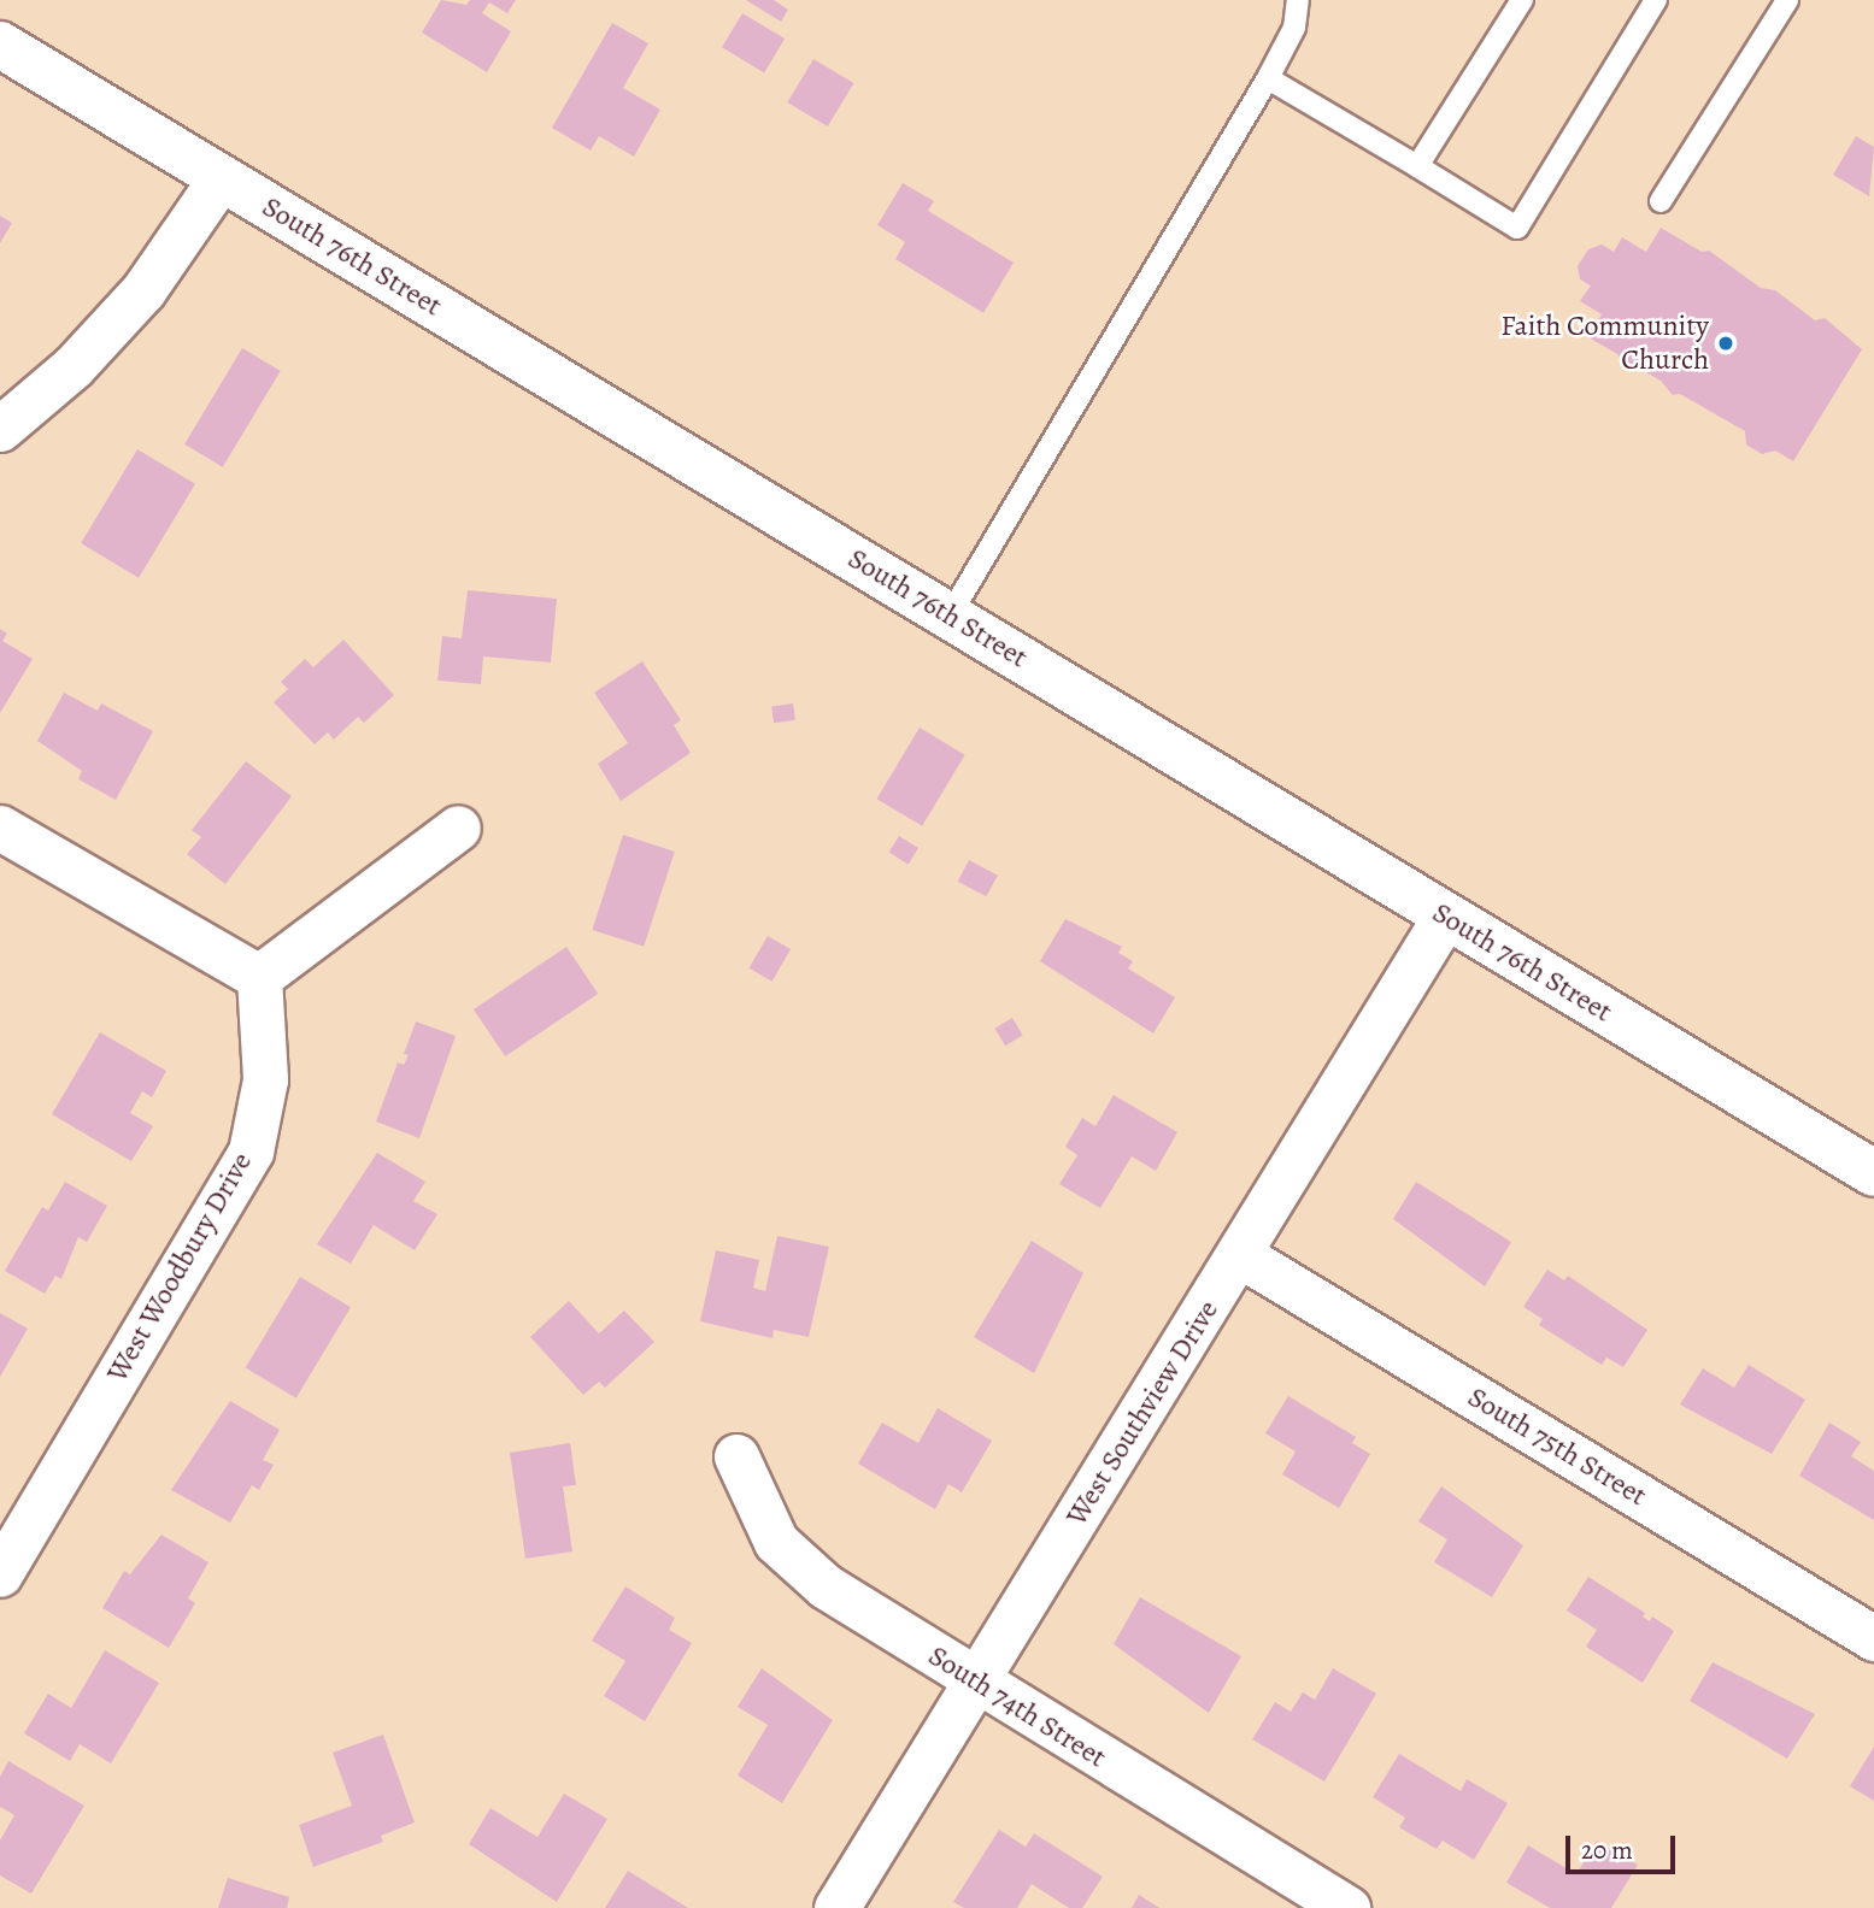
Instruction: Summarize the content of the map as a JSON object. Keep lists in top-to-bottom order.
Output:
{
  "streets": {
    "main road": ["South 76th Street"],
    "street": [
      "West Woodbury Drive",
      "West Southview Drive",
      "South 75th Street",
      "South 74th Street"
    ]
  },
  "crossings": [
    ["South 76th Street", "West Southview Drive"],
    ["West Southview Drive", "South 75th Street"],
    ["West Southview Drive", "South 74th Street"]
  ],
  "places": ["Faith Community Church"],
  "scale_bar": "20 m"
}
